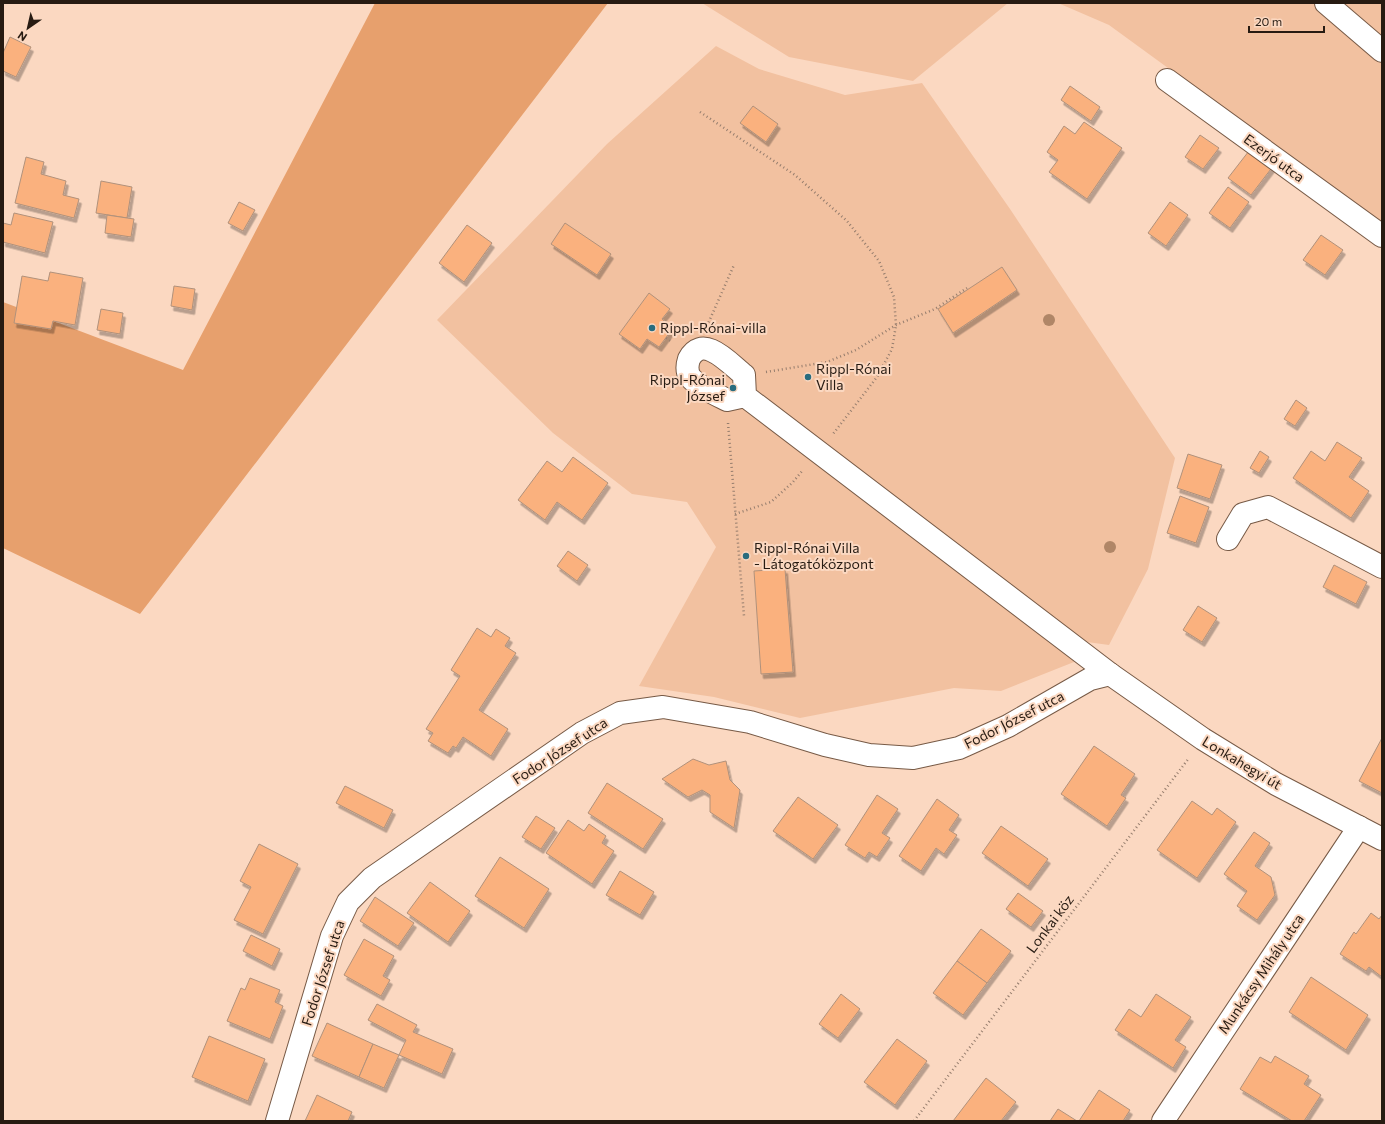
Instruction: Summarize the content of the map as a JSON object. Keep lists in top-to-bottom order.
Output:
{
  "streets": {
    "street": [
      "Ezerjó utca",
      "Fodor József utca",
      "Lonkahegyi út",
      "Munkácsy Mihály utca"
    ],
    "path": ["Lonkai köz"]
  },
  "crossings": [
    ["Fodor József utca", "Lonkahegyi út"],
    ["Lonkahegyi út", "Lonkai köz"],
    ["Lonkahegyi út", "Munkácsy Mihály utca"]
  ],
  "places": [
    "Rippl-Rónai-villa",
    "Rippl-Rónai Villa",
    "Rippl-Rónai József",
    "Rippl-Rónai Villa - Látogatóközpont"
  ],
  "scale_bar": "20 m",
  "north": "bottom left"
}
